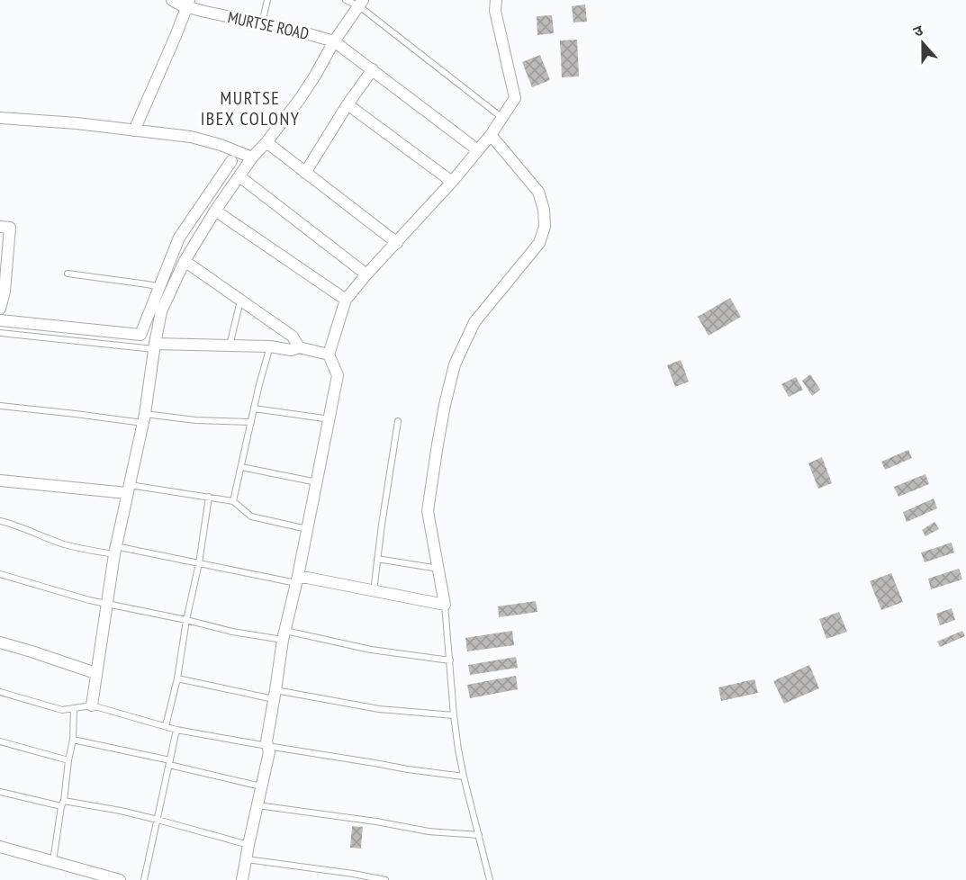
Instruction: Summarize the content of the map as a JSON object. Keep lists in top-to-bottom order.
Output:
{
  "streets": {
    "street": ["MURTSE ROAD"]
  },
  "districts": ["MURTSE IBEX COLONY"],
  "north": "top"
}
